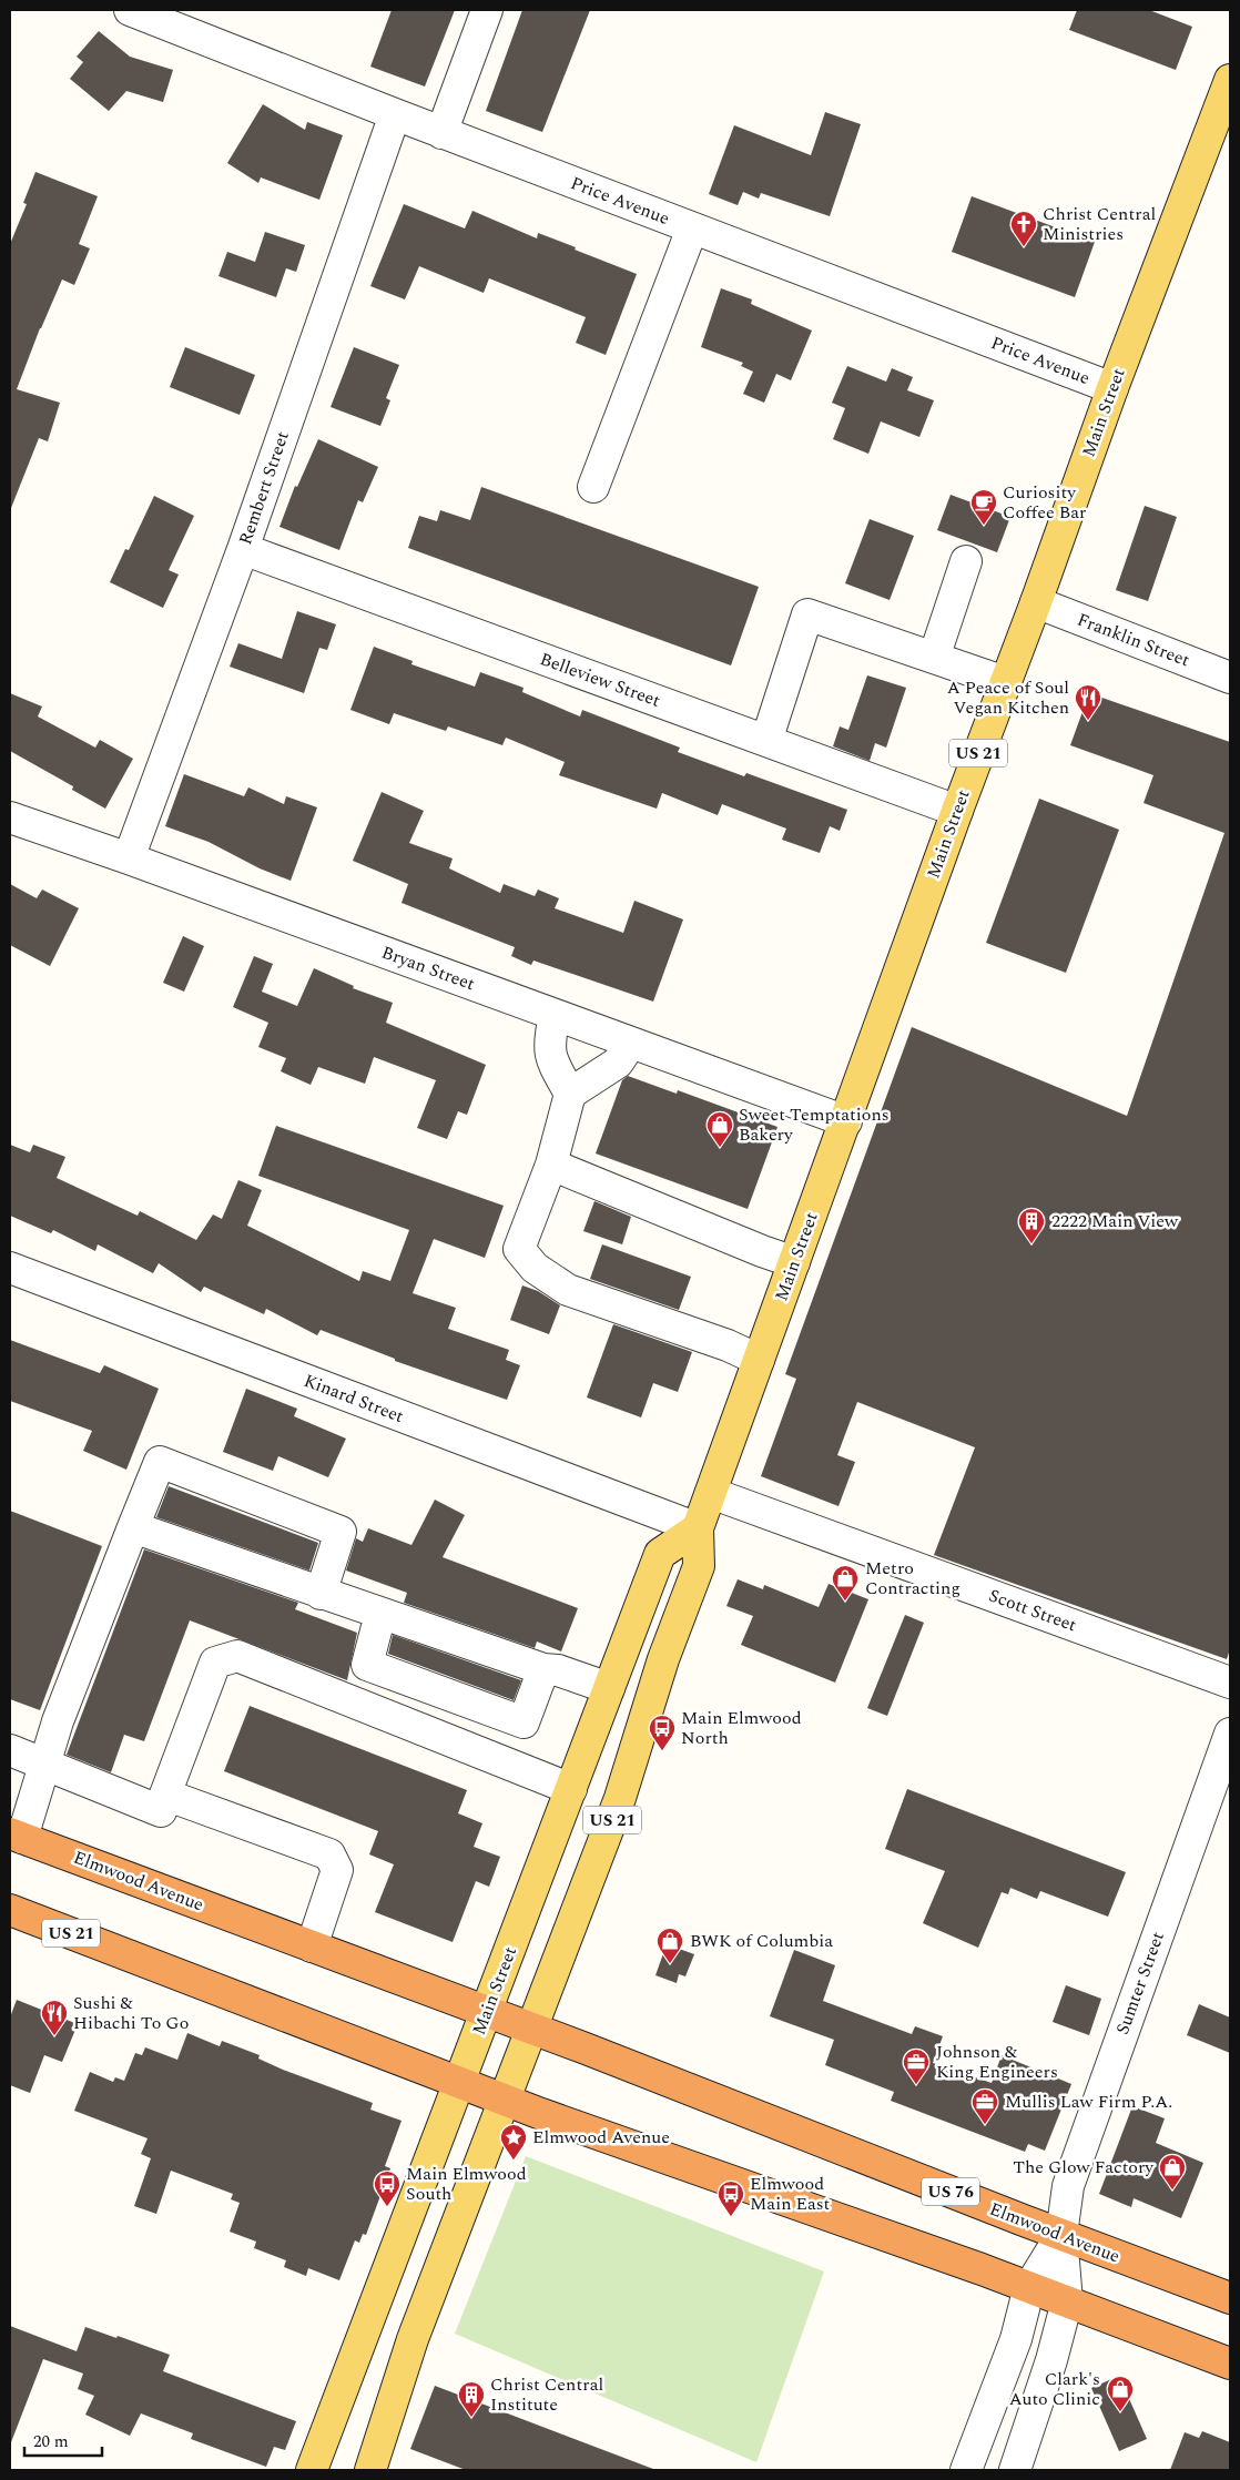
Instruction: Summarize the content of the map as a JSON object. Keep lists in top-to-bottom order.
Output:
{
  "streets": {
    "highway": ["US 21", "Elmwood Avenue", "US 76"],
    "main road": ["Main Street"],
    "street": [
      "Price Avenue",
      "Rembert Street",
      "Franklin Street",
      "Belleview Street",
      "Bryan Street",
      "Kinard Street",
      "Scott Street",
      "Sumter Street"
    ]
  },
  "crossings": [
    ["Price Avenue", "Main Street"],
    ["Price Avenue", "Rembert Street"],
    ["Main Street", "Franklin Street"],
    ["Main Street", "Belleview Street"],
    ["Main Street", "US 21"],
    ["Main Street", "Bryan Street"],
    ["Main Street", "Kinard Street"],
    ["Main Street", "Scott Street"],
    ["Main Street", "Elmwood Avenue"],
    ["Rembert Street", "Belleview Street"],
    ["Rembert Street", "Bryan Street"],
    ["Elmwood Avenue", "Sumter Street"]
  ],
  "places": {
    "church": ["Christ Central Ministries"],
    "cafe": ["Curiosity Coffee Bar"],
    "restaurant": ["A Peace of Soul Vegan Kitchen", "Sushi & Hibachi To Go"],
    "shop": [
      "Sweet Temptations Bakery",
      "Metro Contracting",
      "BWK of Columbia",
      "The Glow Factory",
      "Clark's Auto Clinic"
    ],
    "building": ["2222 Main View", "Christ Central Institute"],
    "bus stop": ["Main Elmwood North", "Main Elmwood South", "Elmwood Main East"],
    "office": ["Johnson & King Engineers", "Mullis Law Firm P.A."],
    "place": ["Elmwood Avenue"]
  },
  "scale_bar": "20 m"
}
